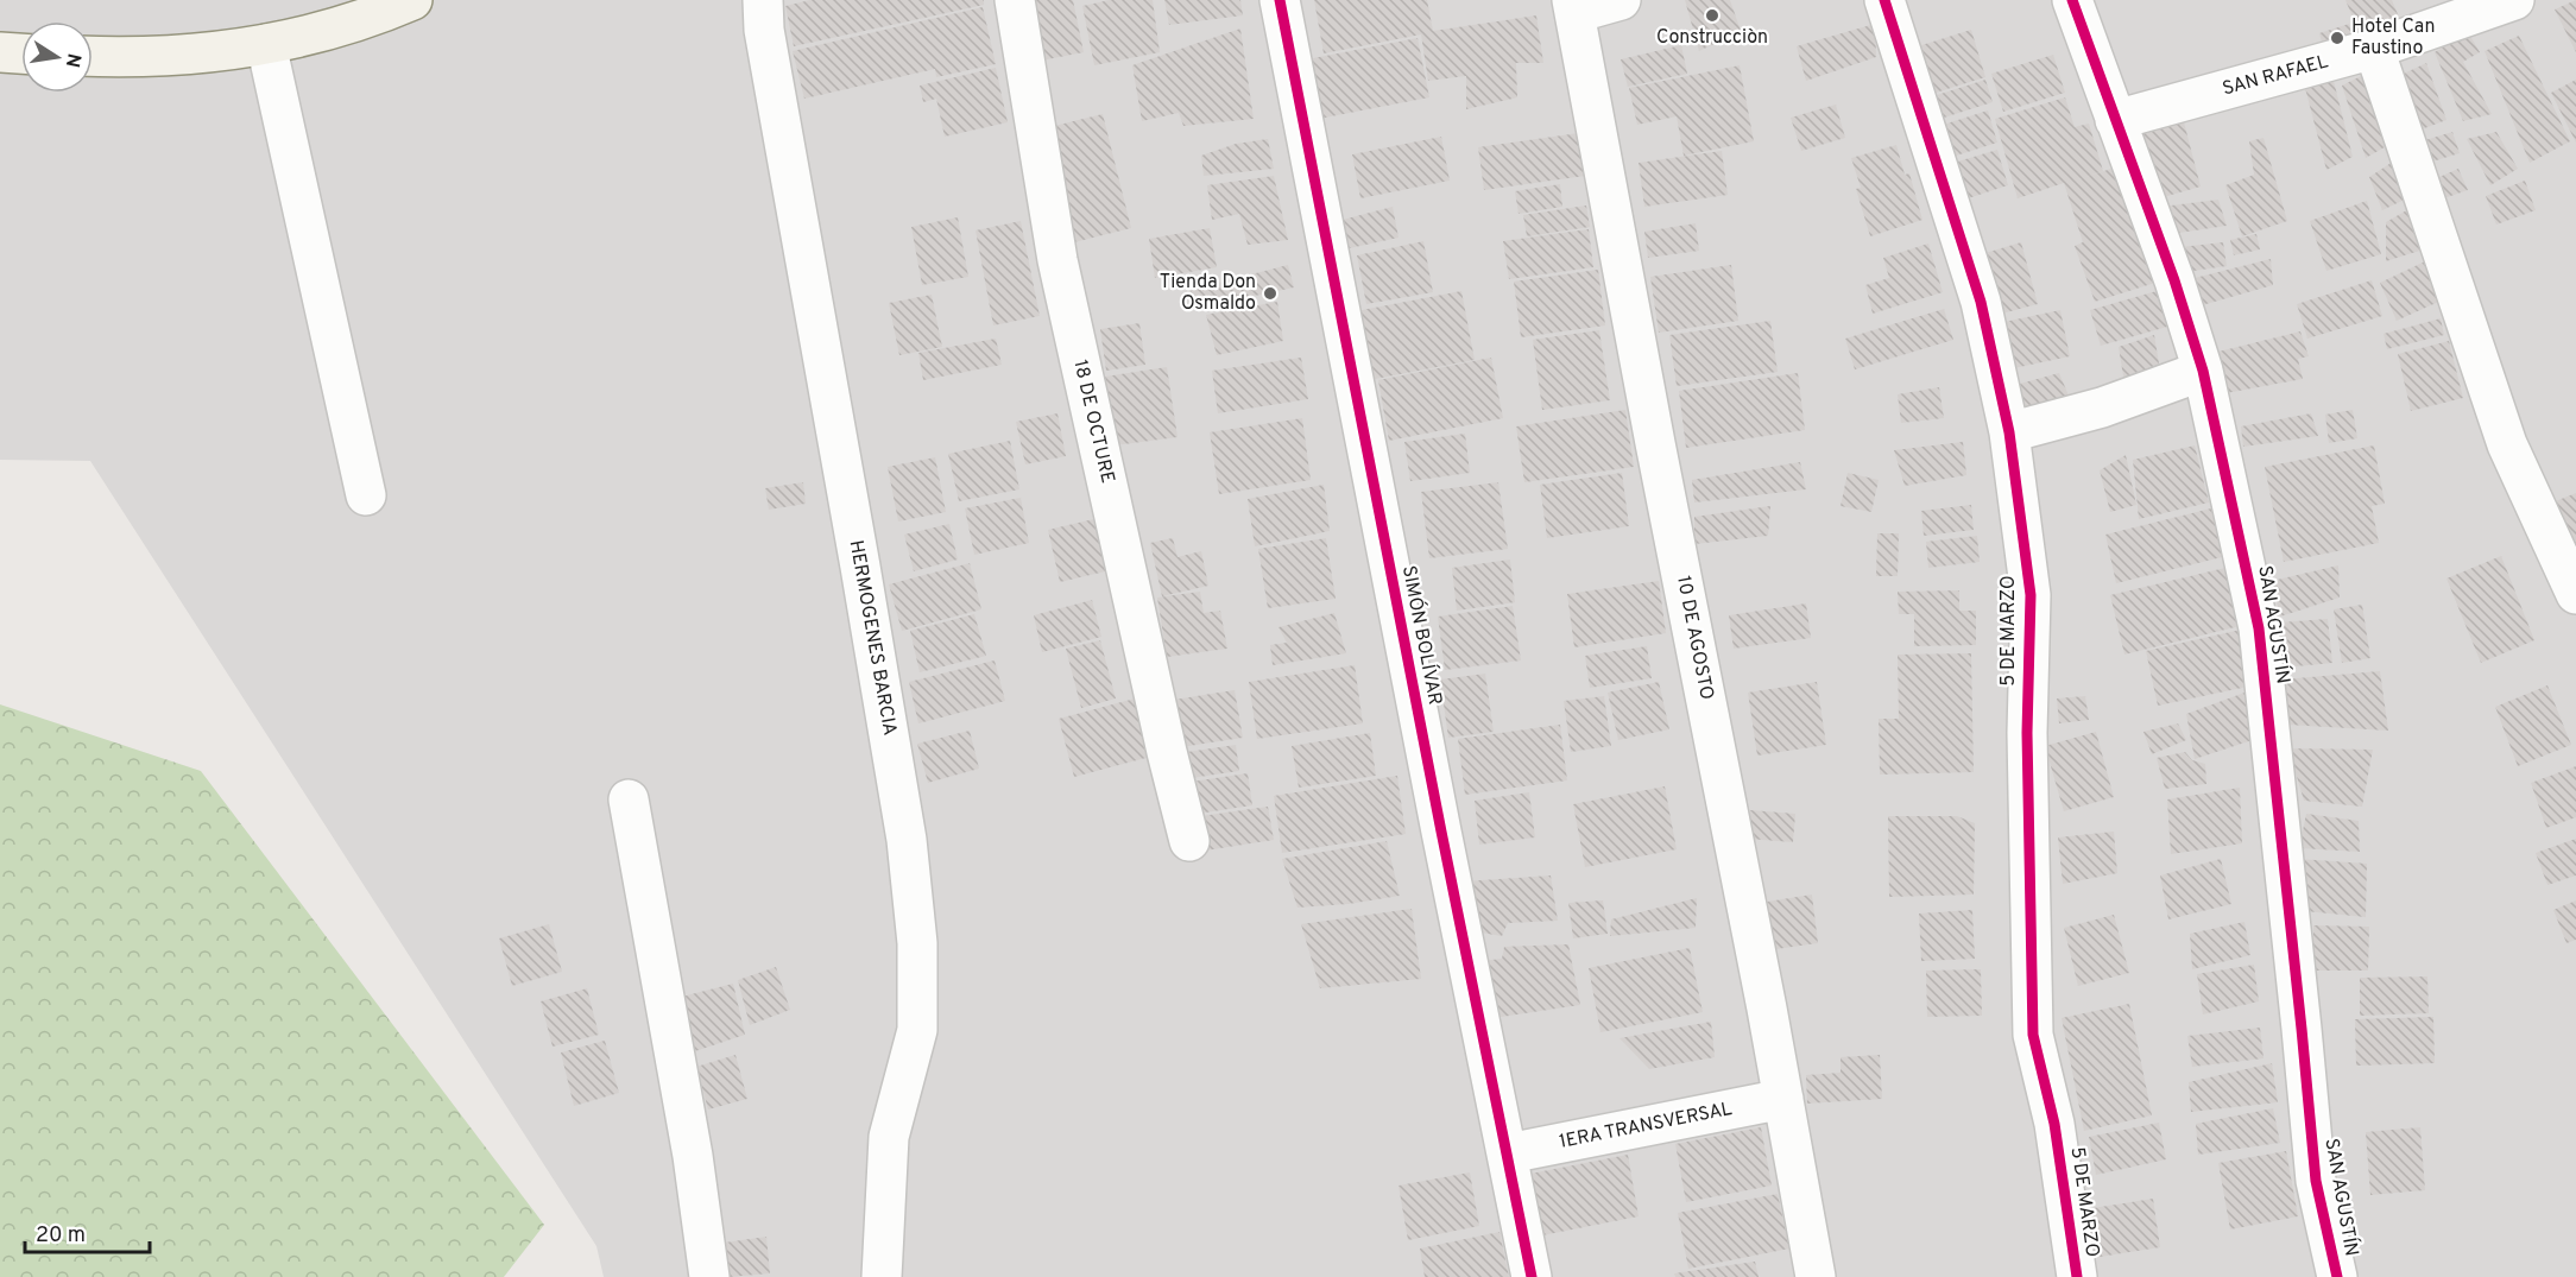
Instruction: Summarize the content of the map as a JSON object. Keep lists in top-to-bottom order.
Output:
{
  "streets": {
    "street": [
      "SAN RAFAEL",
      "18 DE OCTURE",
      "SAN AGUSTÍN",
      "5 DE MARZO",
      "SIMÓN BOLÍVAR",
      "HERMOGENES BARCIA",
      "10 DE AGOSTO",
      "1ERA TRANSVERSAL"
    ]
  },
  "crossings": [
    ["SAN RAFAEL", "SAN AGUSTÍN"],
    ["SIMÓN BOLÍVAR", "1ERA TRANSVERSAL"],
    ["10 DE AGOSTO", "1ERA TRANSVERSAL"]
  ],
  "places": ["Construcciòn", "Hotel Can Faustino", "Tienda Don Osmaldo"],
  "scale_bar": "20 m",
  "north": "right"
}
